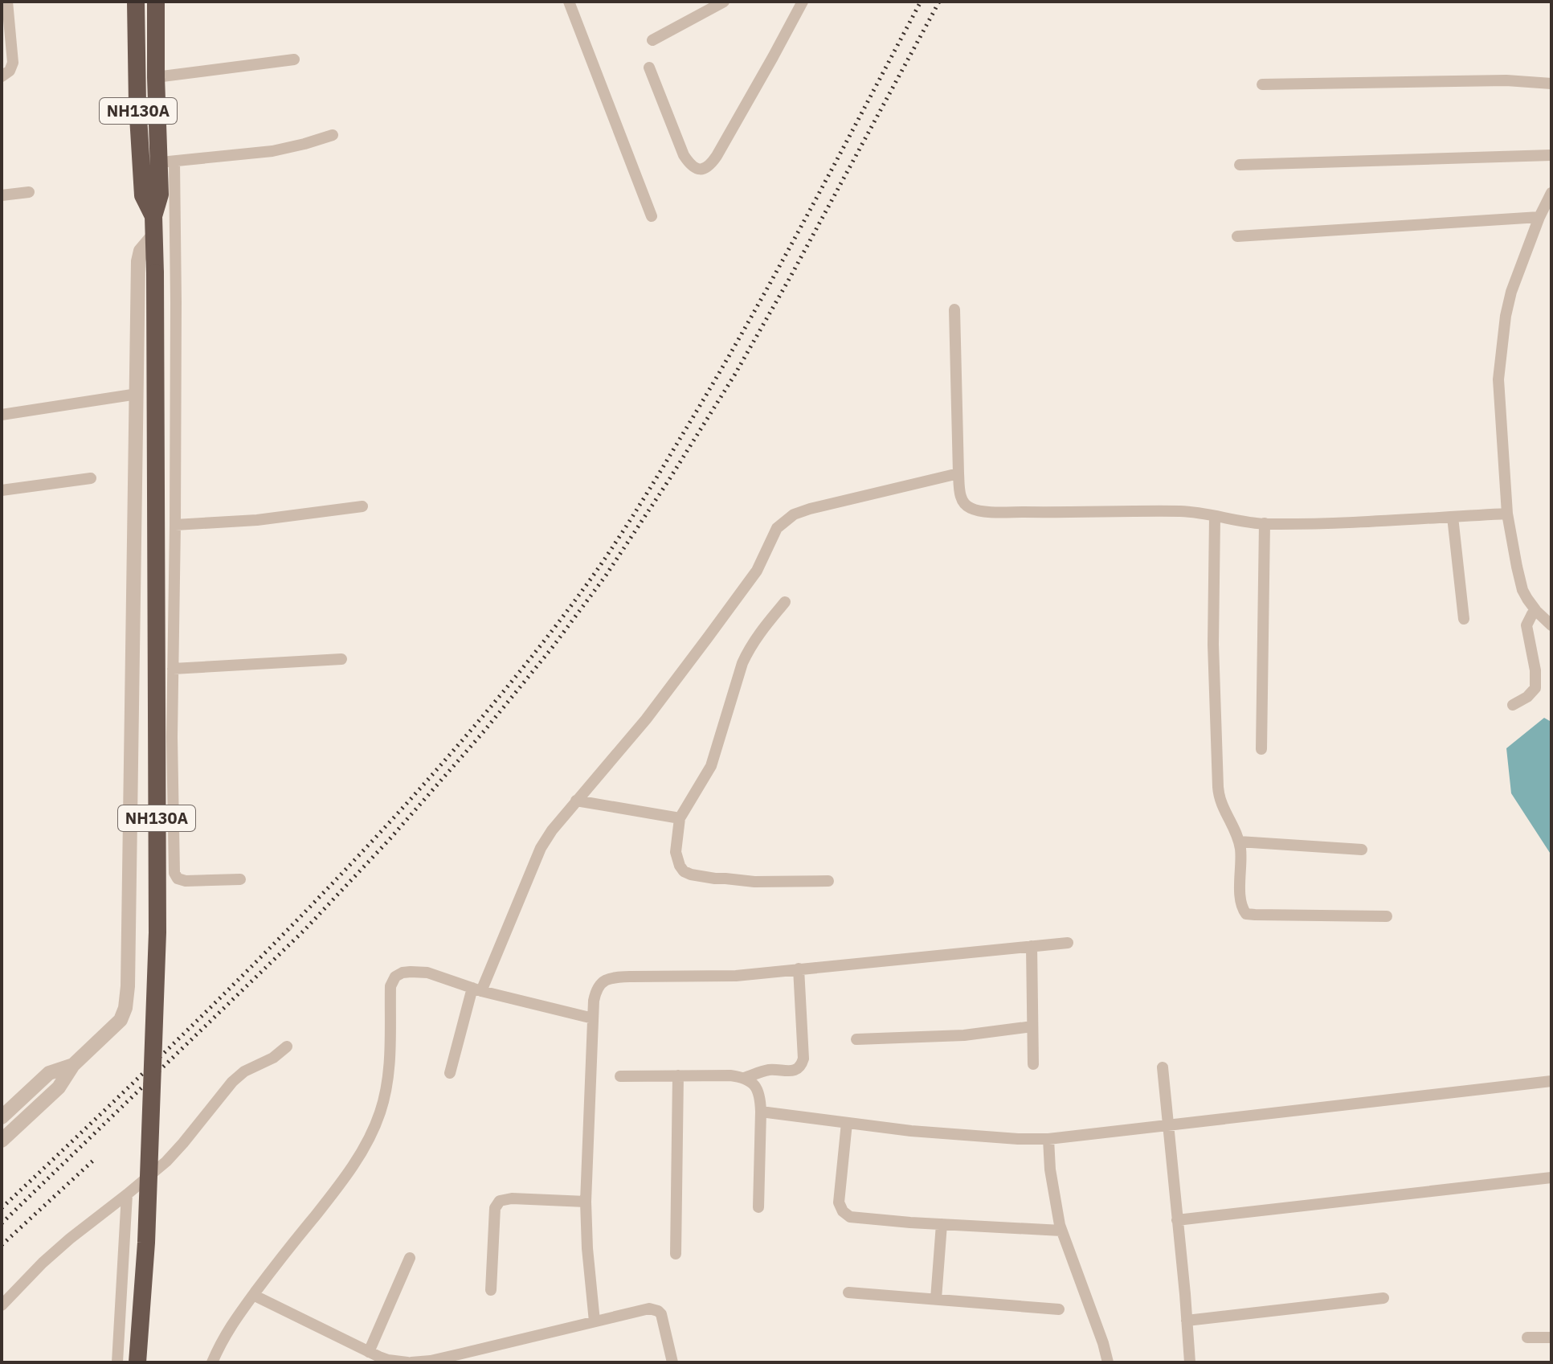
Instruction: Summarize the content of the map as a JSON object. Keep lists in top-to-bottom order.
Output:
{
  "streets": {
    "highway": ["NH130A"]
  }
}
